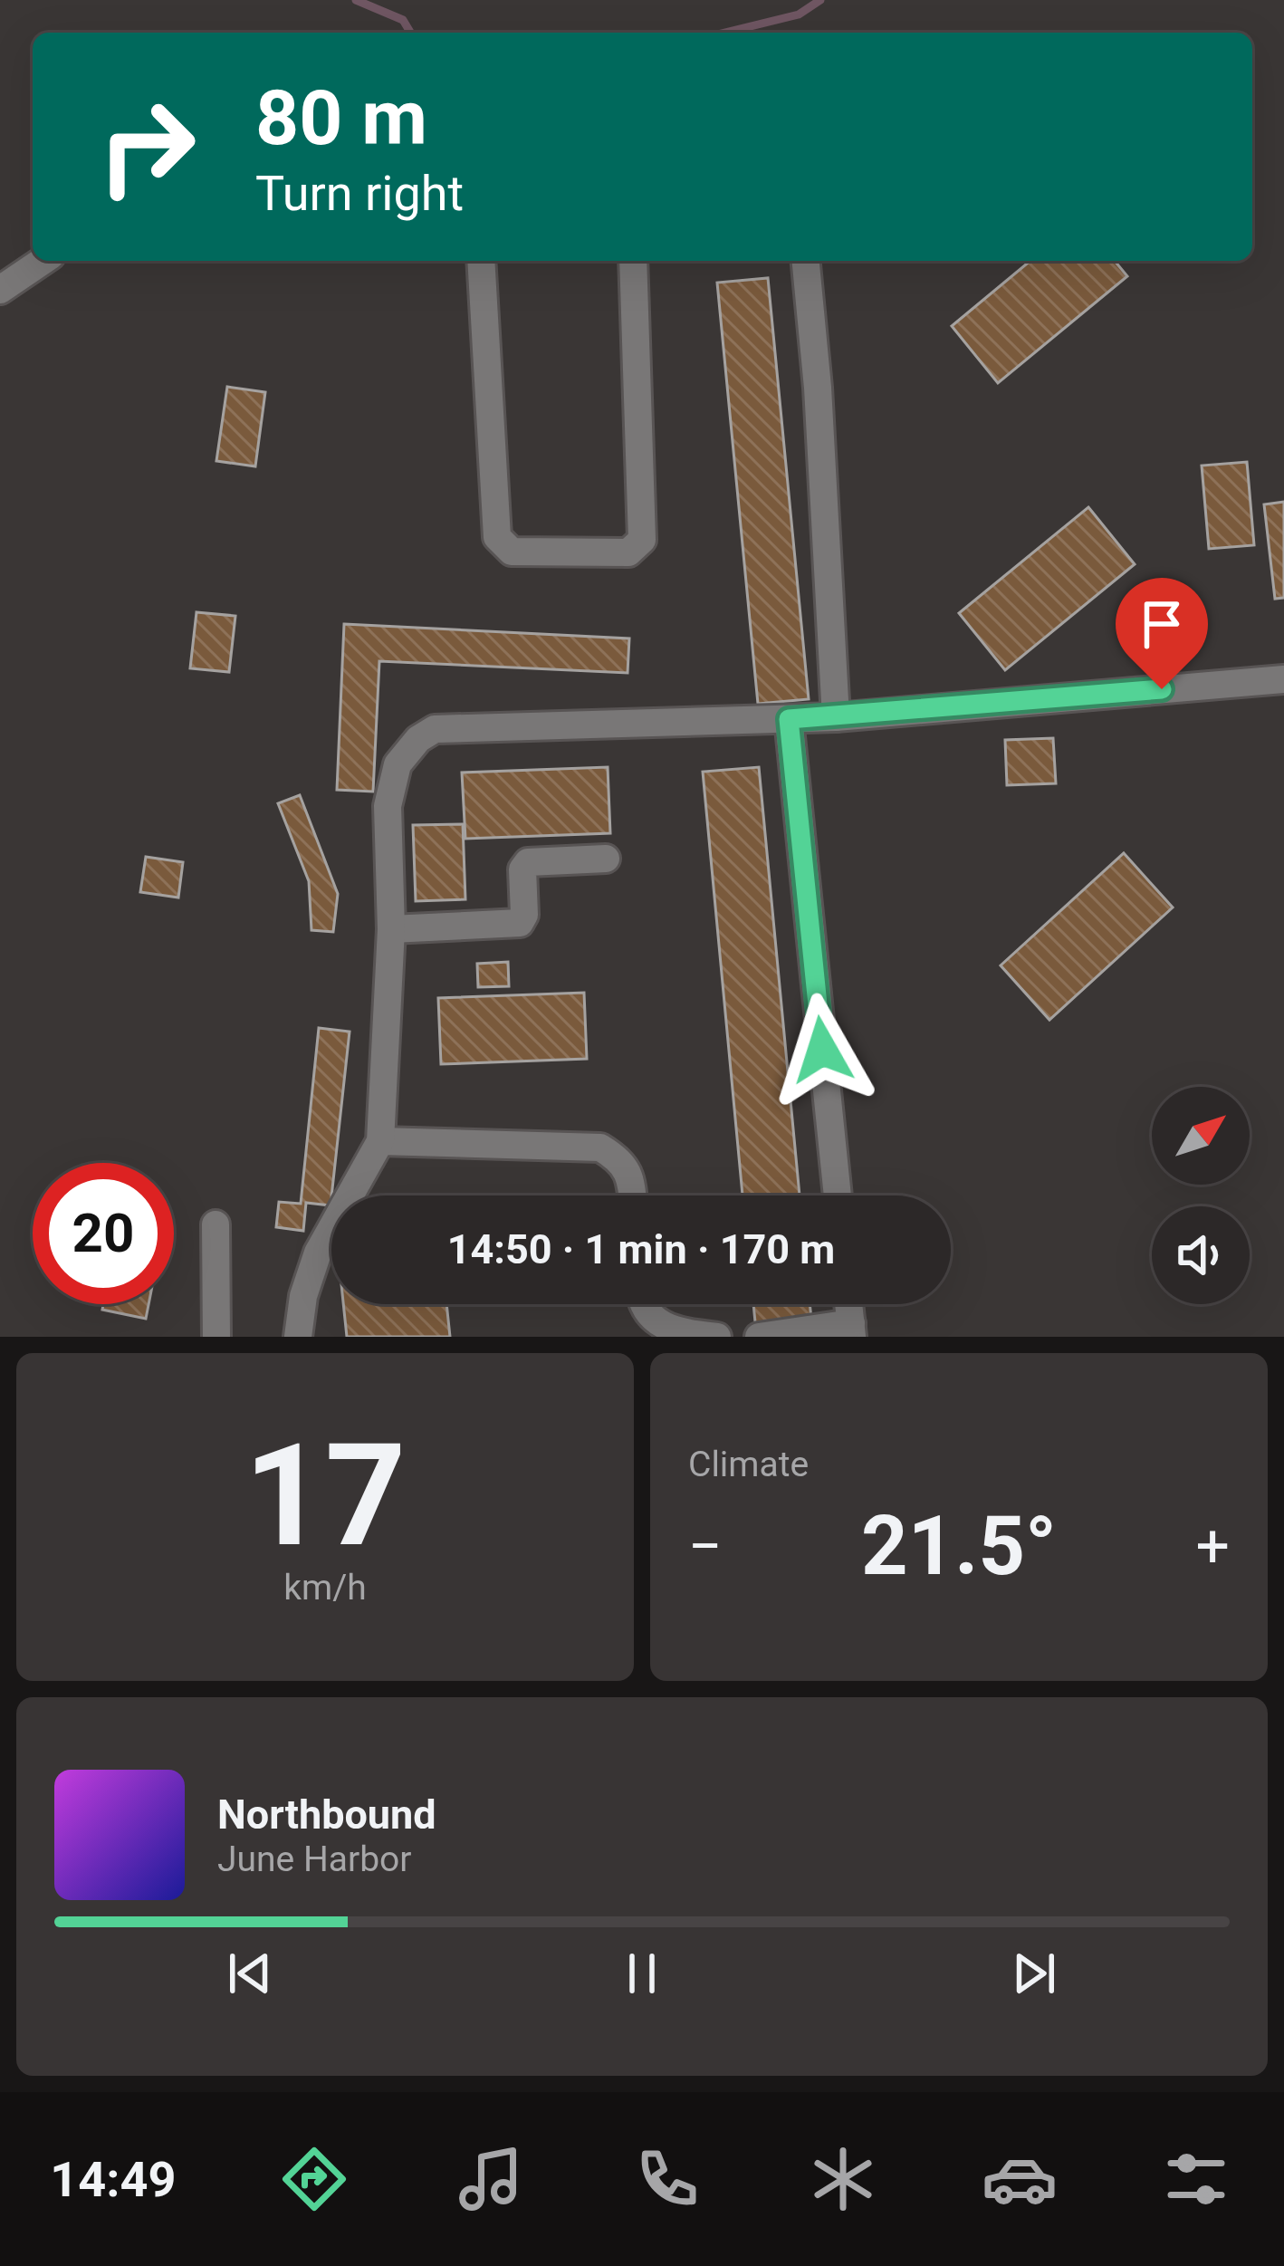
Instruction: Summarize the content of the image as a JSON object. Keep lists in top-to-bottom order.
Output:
{
  "north": "top right",
  "page": {
    "turn": ["80 m", "Turn right"],
    "limit": "20",
    "trip": "14:50 · 1 min · 170 m",
    "tile": [
      ["17", "km/h"],
      "Climate"
    ],
    "heat": ["−", "21.5°", "+"],
    "song": ["Northbound", "June Harbor"],
    "tabs": "14:49"
  }
}
